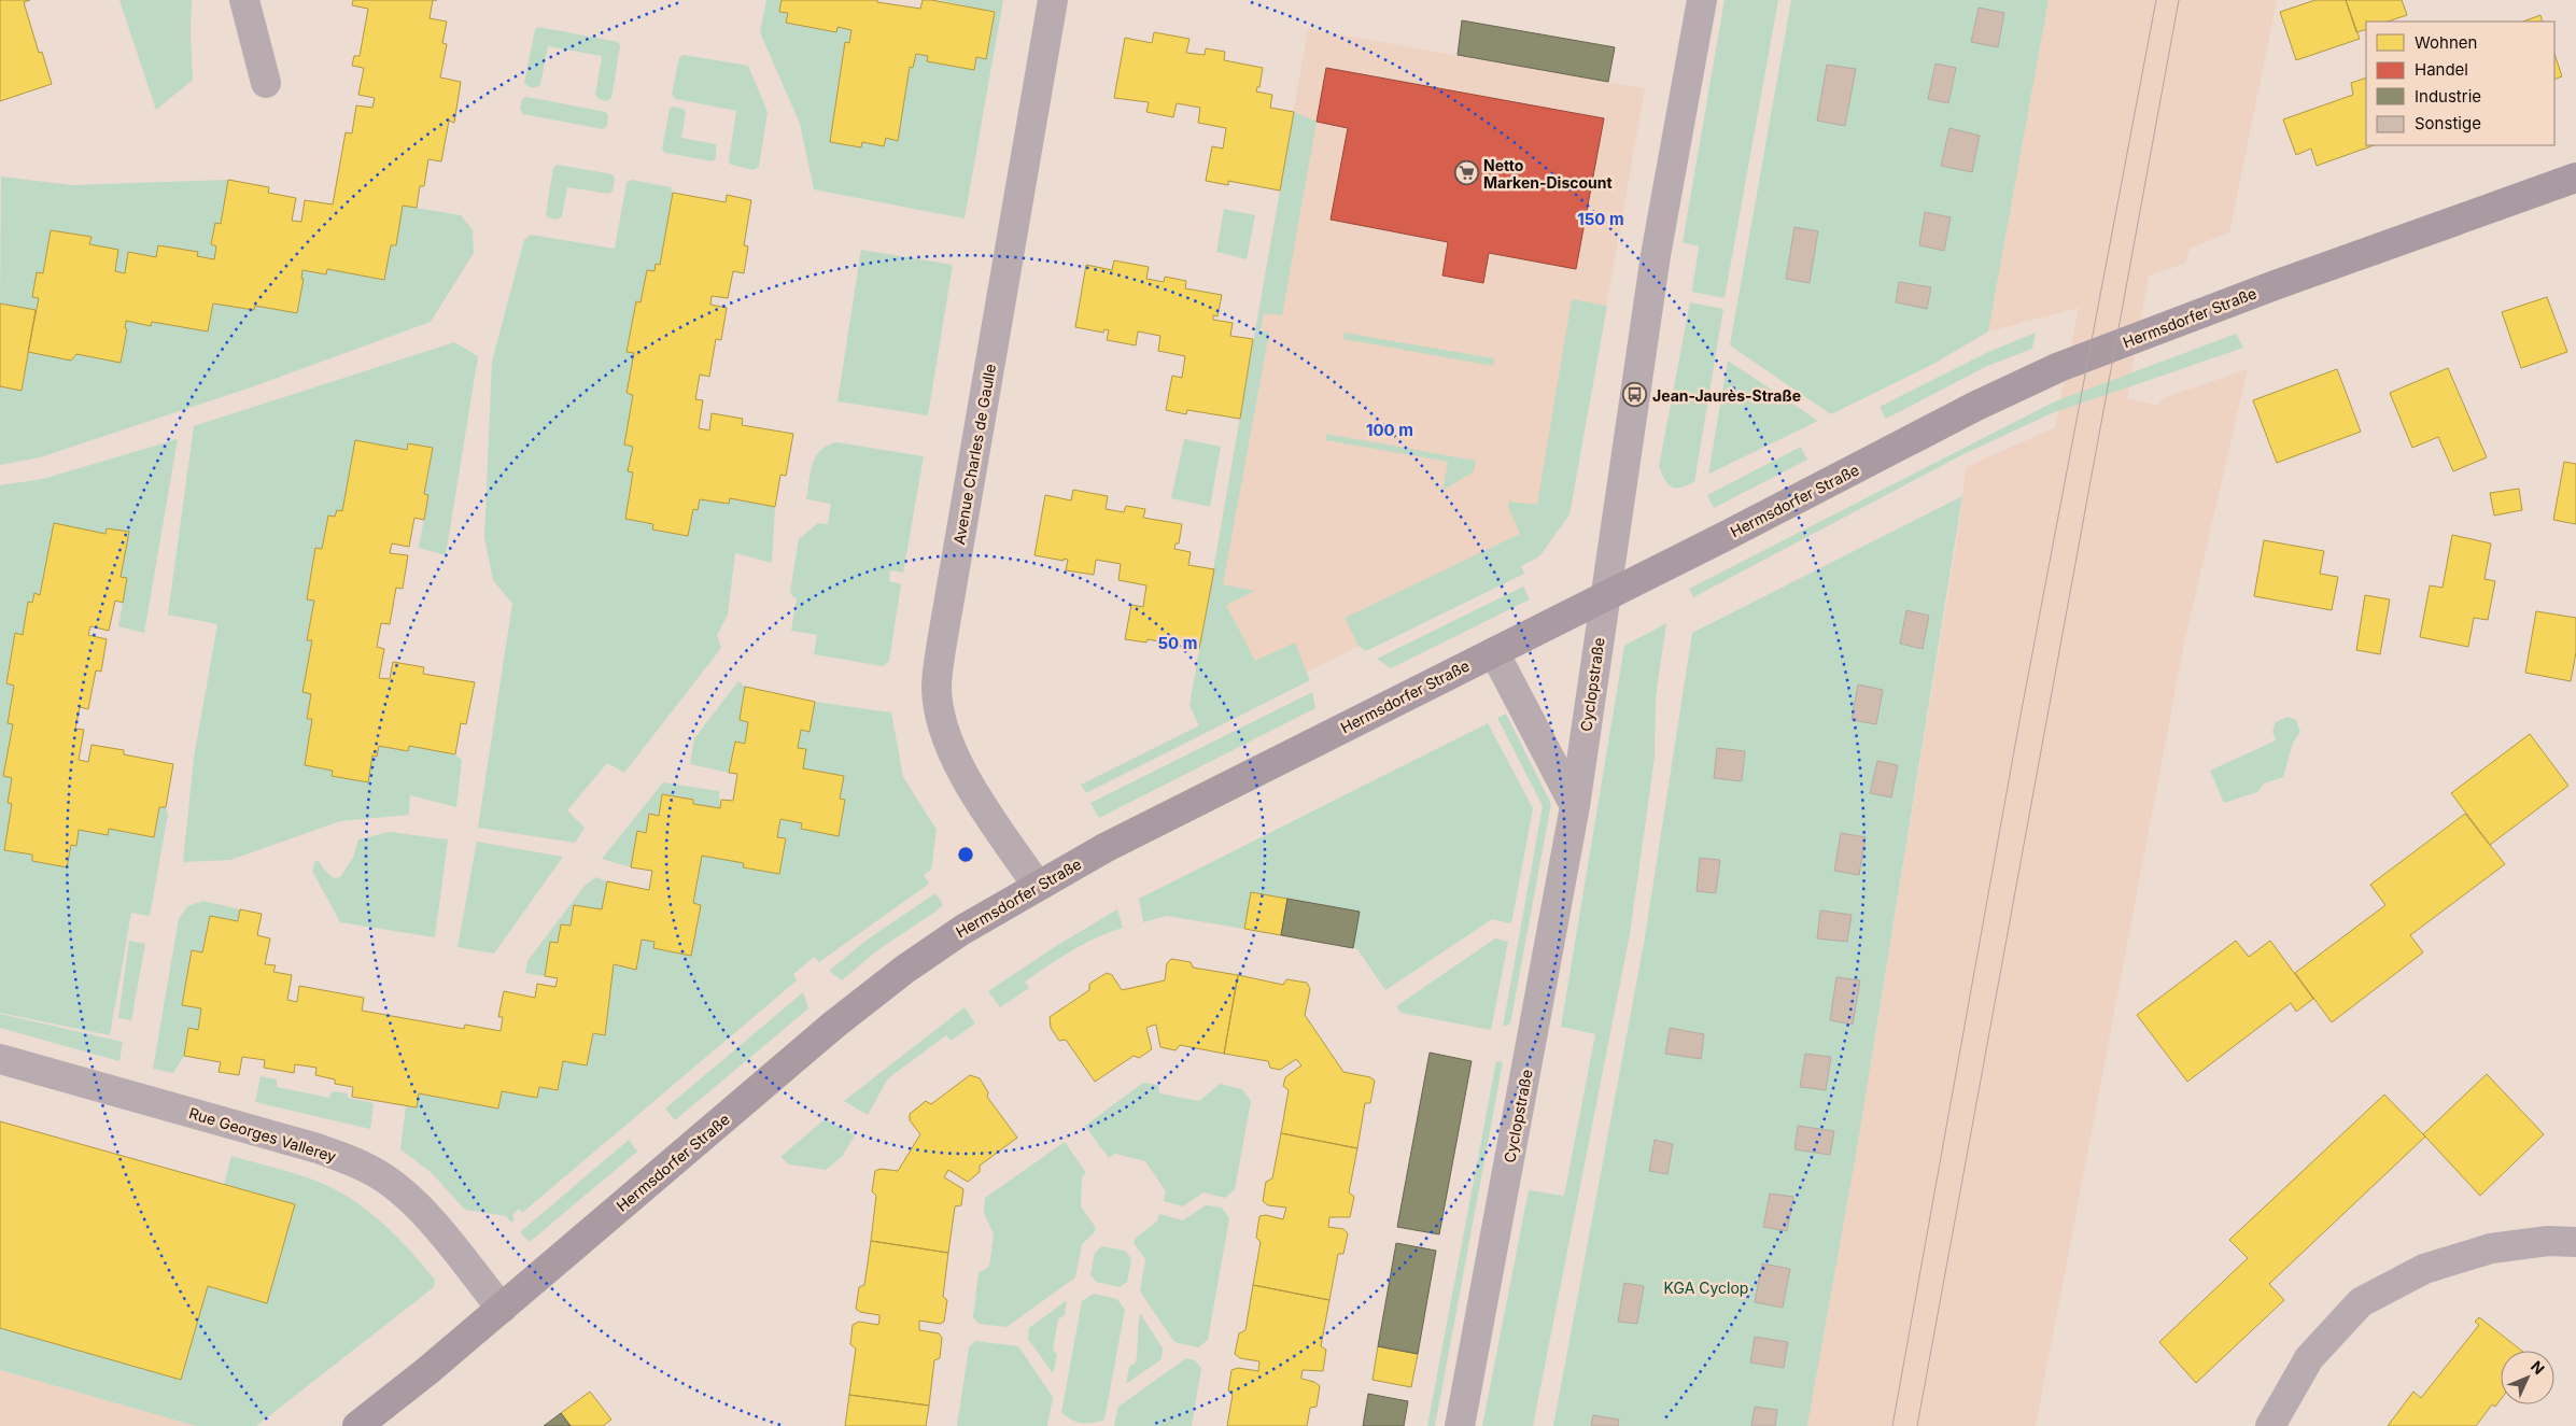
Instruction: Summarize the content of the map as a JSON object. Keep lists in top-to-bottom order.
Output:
{
  "streets": {
    "main road": ["Hermsdorfer Straße"],
    "street": ["Avenue Charles de Gaulle", "Cyclopstraße", "Rue Georges Vallerey"]
  },
  "crossings": [
    ["Hermsdorfer Straße", "Avenue Charles de Gaulle"],
    ["Hermsdorfer Straße", "Cyclopstraße"],
    ["Hermsdorfer Straße", "Rue Georges Vallerey"]
  ],
  "parks": ["KGA Cyclop"],
  "places": {
    "supermarket": ["Netto Marken-Discount"],
    "bus stop": ["Jean-Jaurès-Straße"]
  },
  "legend": [
    "Wohnen",
    "Handel",
    "Industrie",
    "Sonstige"
  ],
  "north": "top right",
  "rings": ["150 m", "100 m", "50 m"]
}
